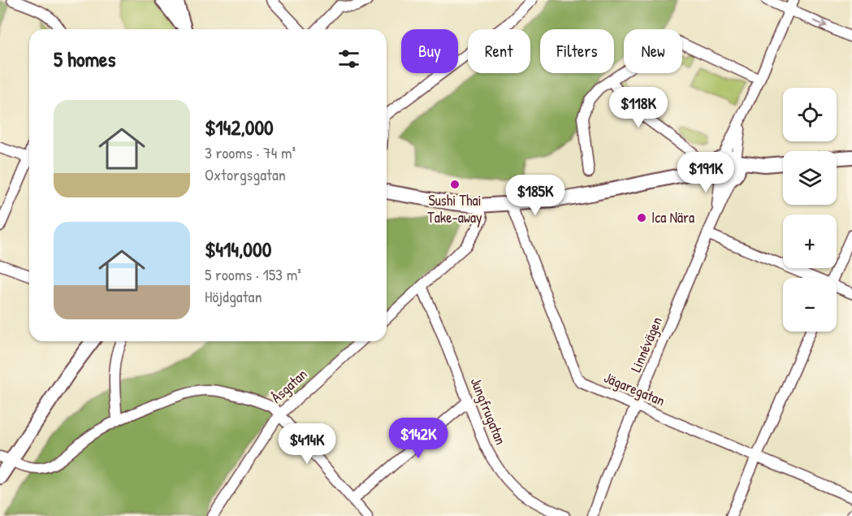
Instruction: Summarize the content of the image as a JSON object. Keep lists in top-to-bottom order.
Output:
{
  "streets": {
    "street": [
      "Linnévägen",
      "Åsgatan",
      "Jägaregatan",
      "Jungfrugatan"
    ]
  },
  "crossings": [
    ["Linnévägen", "Jägaregatan"]
  ],
  "places": ["Sushi Thai Take-away", "Ica Nära"],
  "page": {
    "chip": [
      "Buy",
      "Rent",
      "Filters",
      "New"
    ],
    "heading": "5 homes",
    "price": [
      "$118K",
      "$191K",
      "$185K",
      "$142K",
      "$414K"
    ],
    "map_buttons": ["+", "−"],
    "list": [
      {
        "name": "$142,000",
        "note": "3 rooms · 74 m² · Oxtorgsgatan"
      },
      {
        "name": "$414,000",
        "note": "5 rooms · 153 m² · Höjdgatan"
      }
    ]
  }
}
